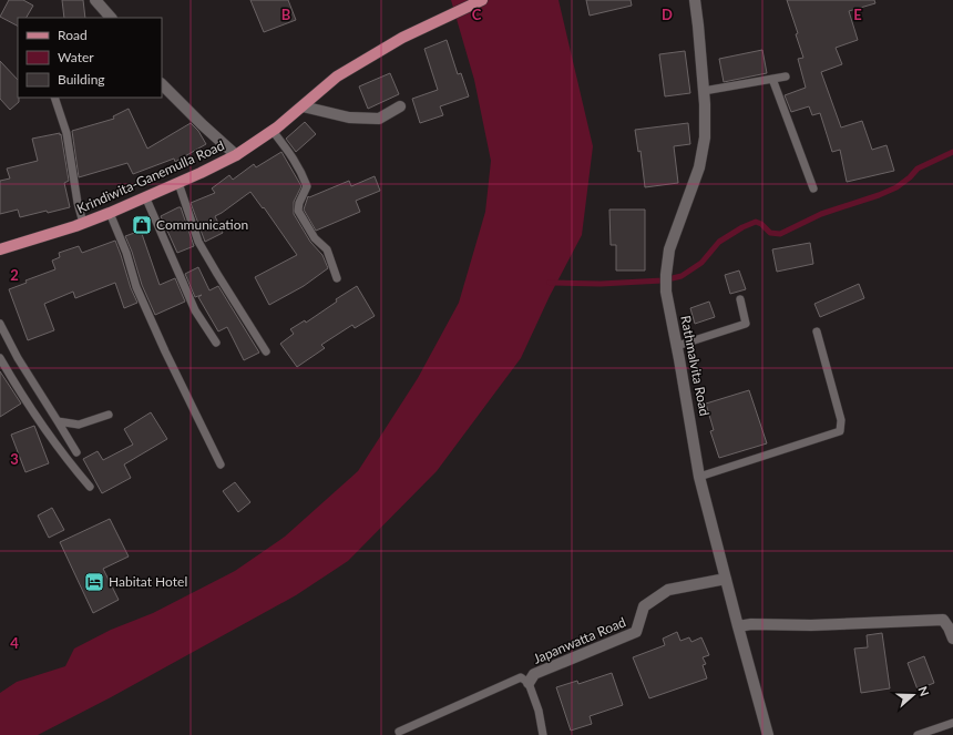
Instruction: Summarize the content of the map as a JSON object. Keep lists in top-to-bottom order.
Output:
{
  "streets": {
    "main road": ["Krindiwita-Ganemulla Road"],
    "street": ["Rathmalvita Road", "Japanwatta Road"]
  },
  "crossings": [
    ["Rathmalvita Road", "Japanwatta Road"]
  ],
  "places": {
    "shop": ["Communication"],
    "hotel": ["Habitat Hotel"]
  },
  "legend": ["Road", "Water", "Building"],
  "north": "right",
  "grid": {
    "columns": [
      "B",
      "C",
      "D",
      "E"
    ],
    "rows": ["2", "3", "4"]
  }
}
